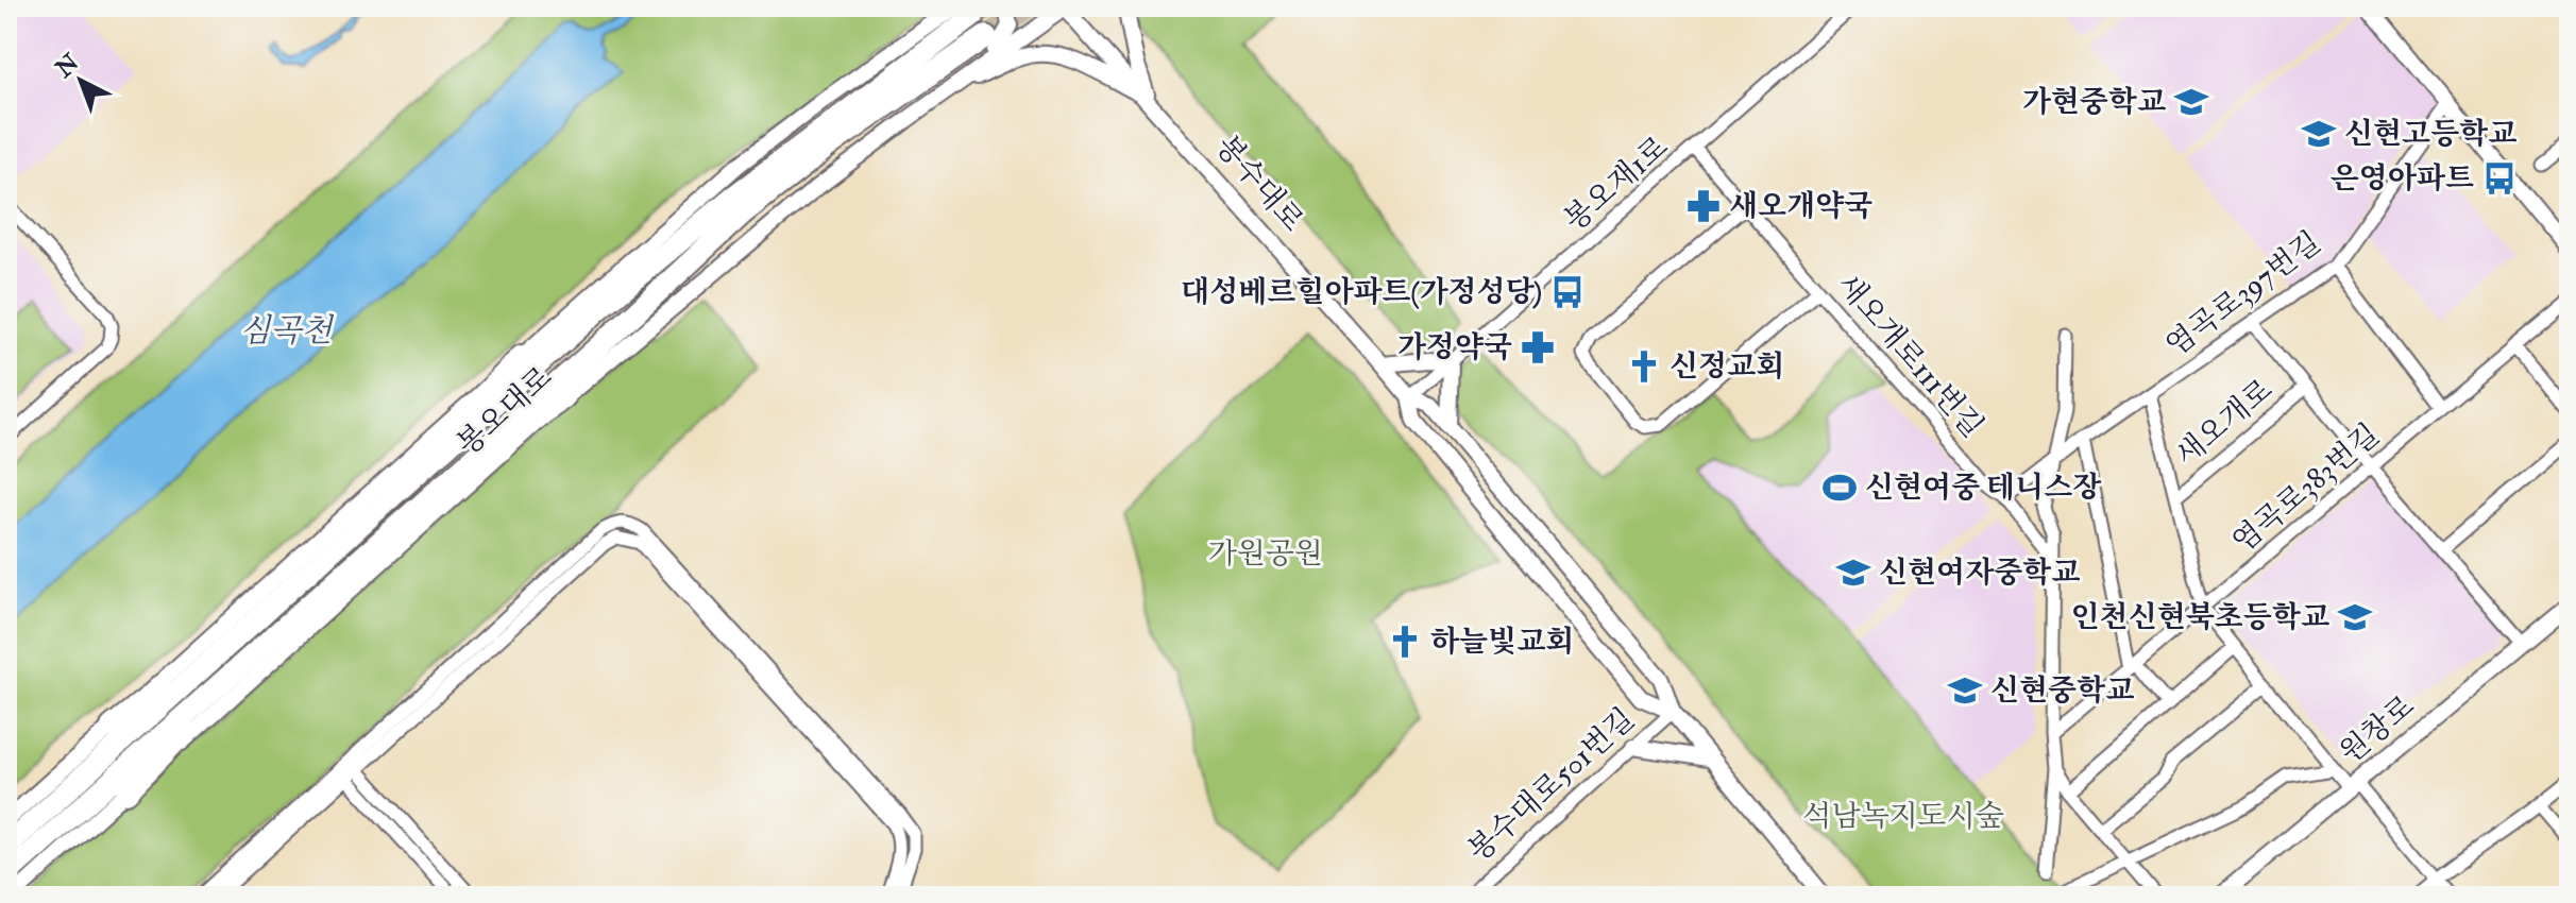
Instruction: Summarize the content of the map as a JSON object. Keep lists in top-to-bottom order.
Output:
{
  "streets": {
    "highway": ["봉오대로"],
    "main road": ["봉수대로", "원창로"],
    "street": [
      "봉오재1로",
      "염곡로397번길",
      "새오개로111번길",
      "새오개로",
      "염곡로383번길",
      "봉수대로501번길"
    ]
  },
  "crossings": [
    ["봉수대로", "봉오재1로"],
    ["봉수대로", "봉오대로"],
    ["봉수대로", "봉수대로501번길"],
    ["봉오재1로", "새오개로111번길"],
    ["염곡로397번길", "새오개로"],
    ["새오개로", "염곡로383번길"],
    ["새오개로", "원창로"]
  ],
  "water": ["심곡천"],
  "parks": ["가원공원", "석남녹지도시숲"],
  "places": {
    "school or university": [
      "가현중학교",
      "신현고등학교",
      "신현여자중학교",
      "인천신현북초등학교",
      "신현중학교"
    ],
    "bus stop": ["은영아파트", "대성베르힐아파트(가정성당)"],
    "pharmacy": ["새오개약국", "가정약국"],
    "church": ["신정교회", "하늘빛교회"],
    "sports": ["신현여중 테니스장"]
  },
  "north": "top left"
}
